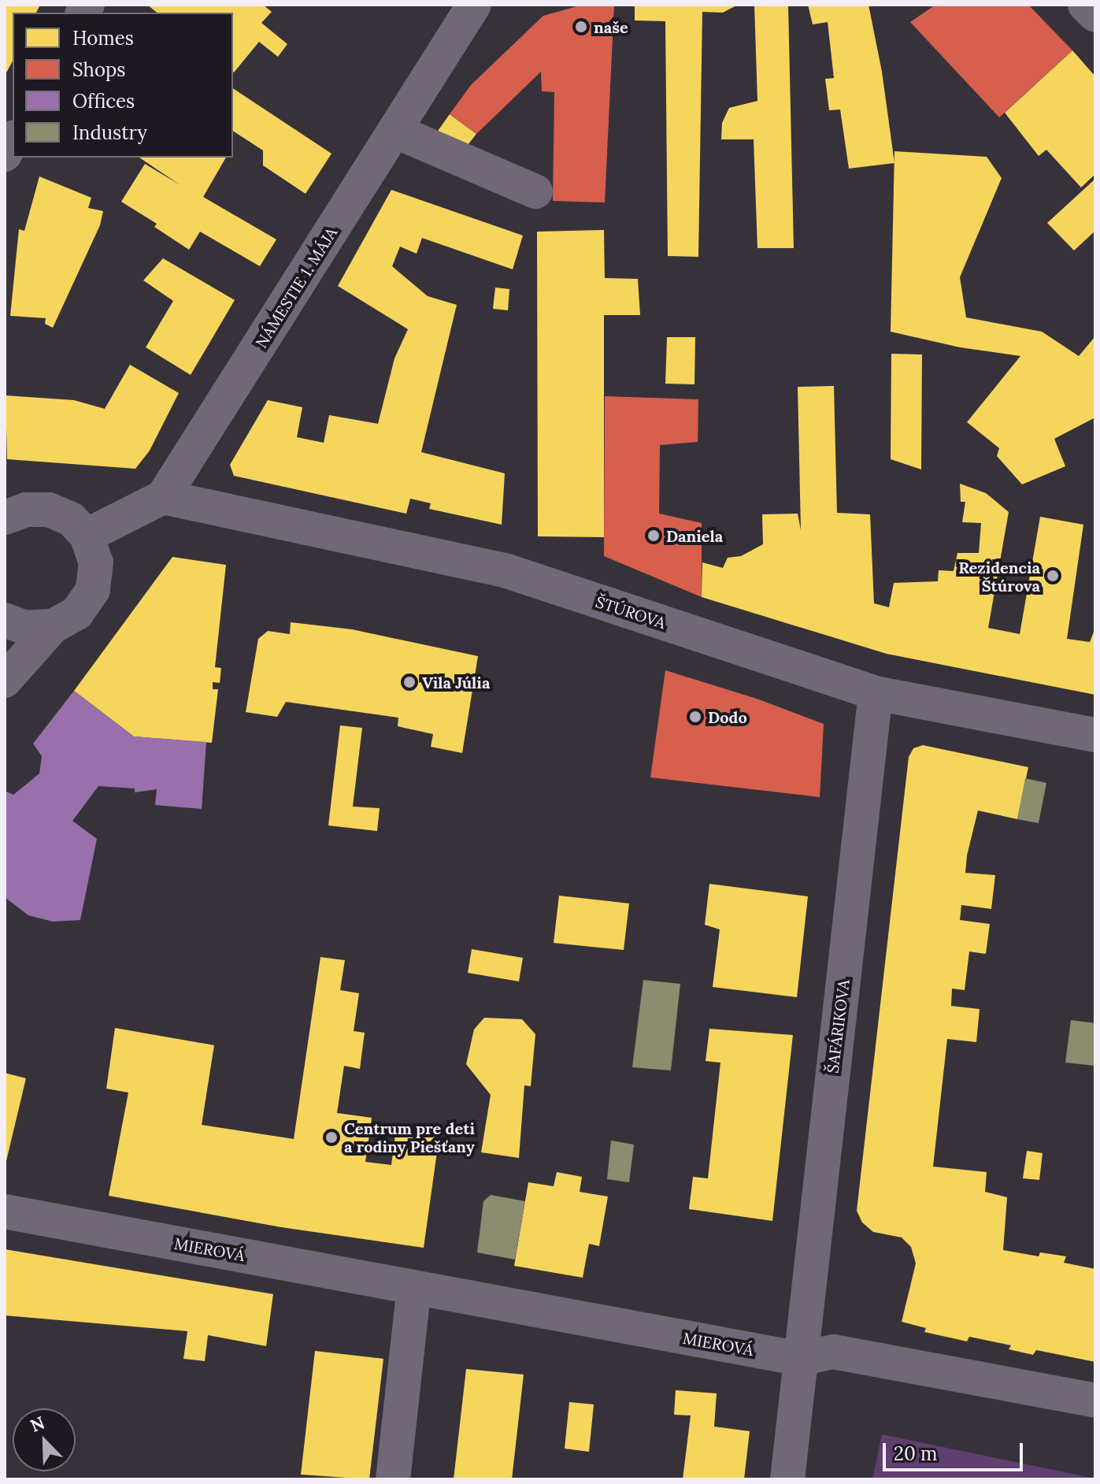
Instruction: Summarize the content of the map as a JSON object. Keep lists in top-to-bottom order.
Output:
{
  "streets": {
    "street": [
      "NÁMESTIE 1. MÁJA",
      "ŠTÚROVA",
      "ŠAFÁRIKOVA",
      "MIEROVÁ"
    ]
  },
  "crossings": [
    ["NÁMESTIE 1. MÁJA", "ŠTÚROVA"],
    ["ŠTÚROVA", "ŠAFÁRIKOVA"],
    ["ŠAFÁRIKOVA", "MIEROVÁ"]
  ],
  "places": [
    "naše",
    "Daniela",
    "Rezidencia Štúrova",
    "Vila Júlia",
    "Dodo",
    "Centrum pre deti a rodiny Piešťany"
  ],
  "legend": [
    "Homes",
    "Shops",
    "Offices",
    "Industry"
  ],
  "scale_bar": "20 m",
  "north": "top left"
}
